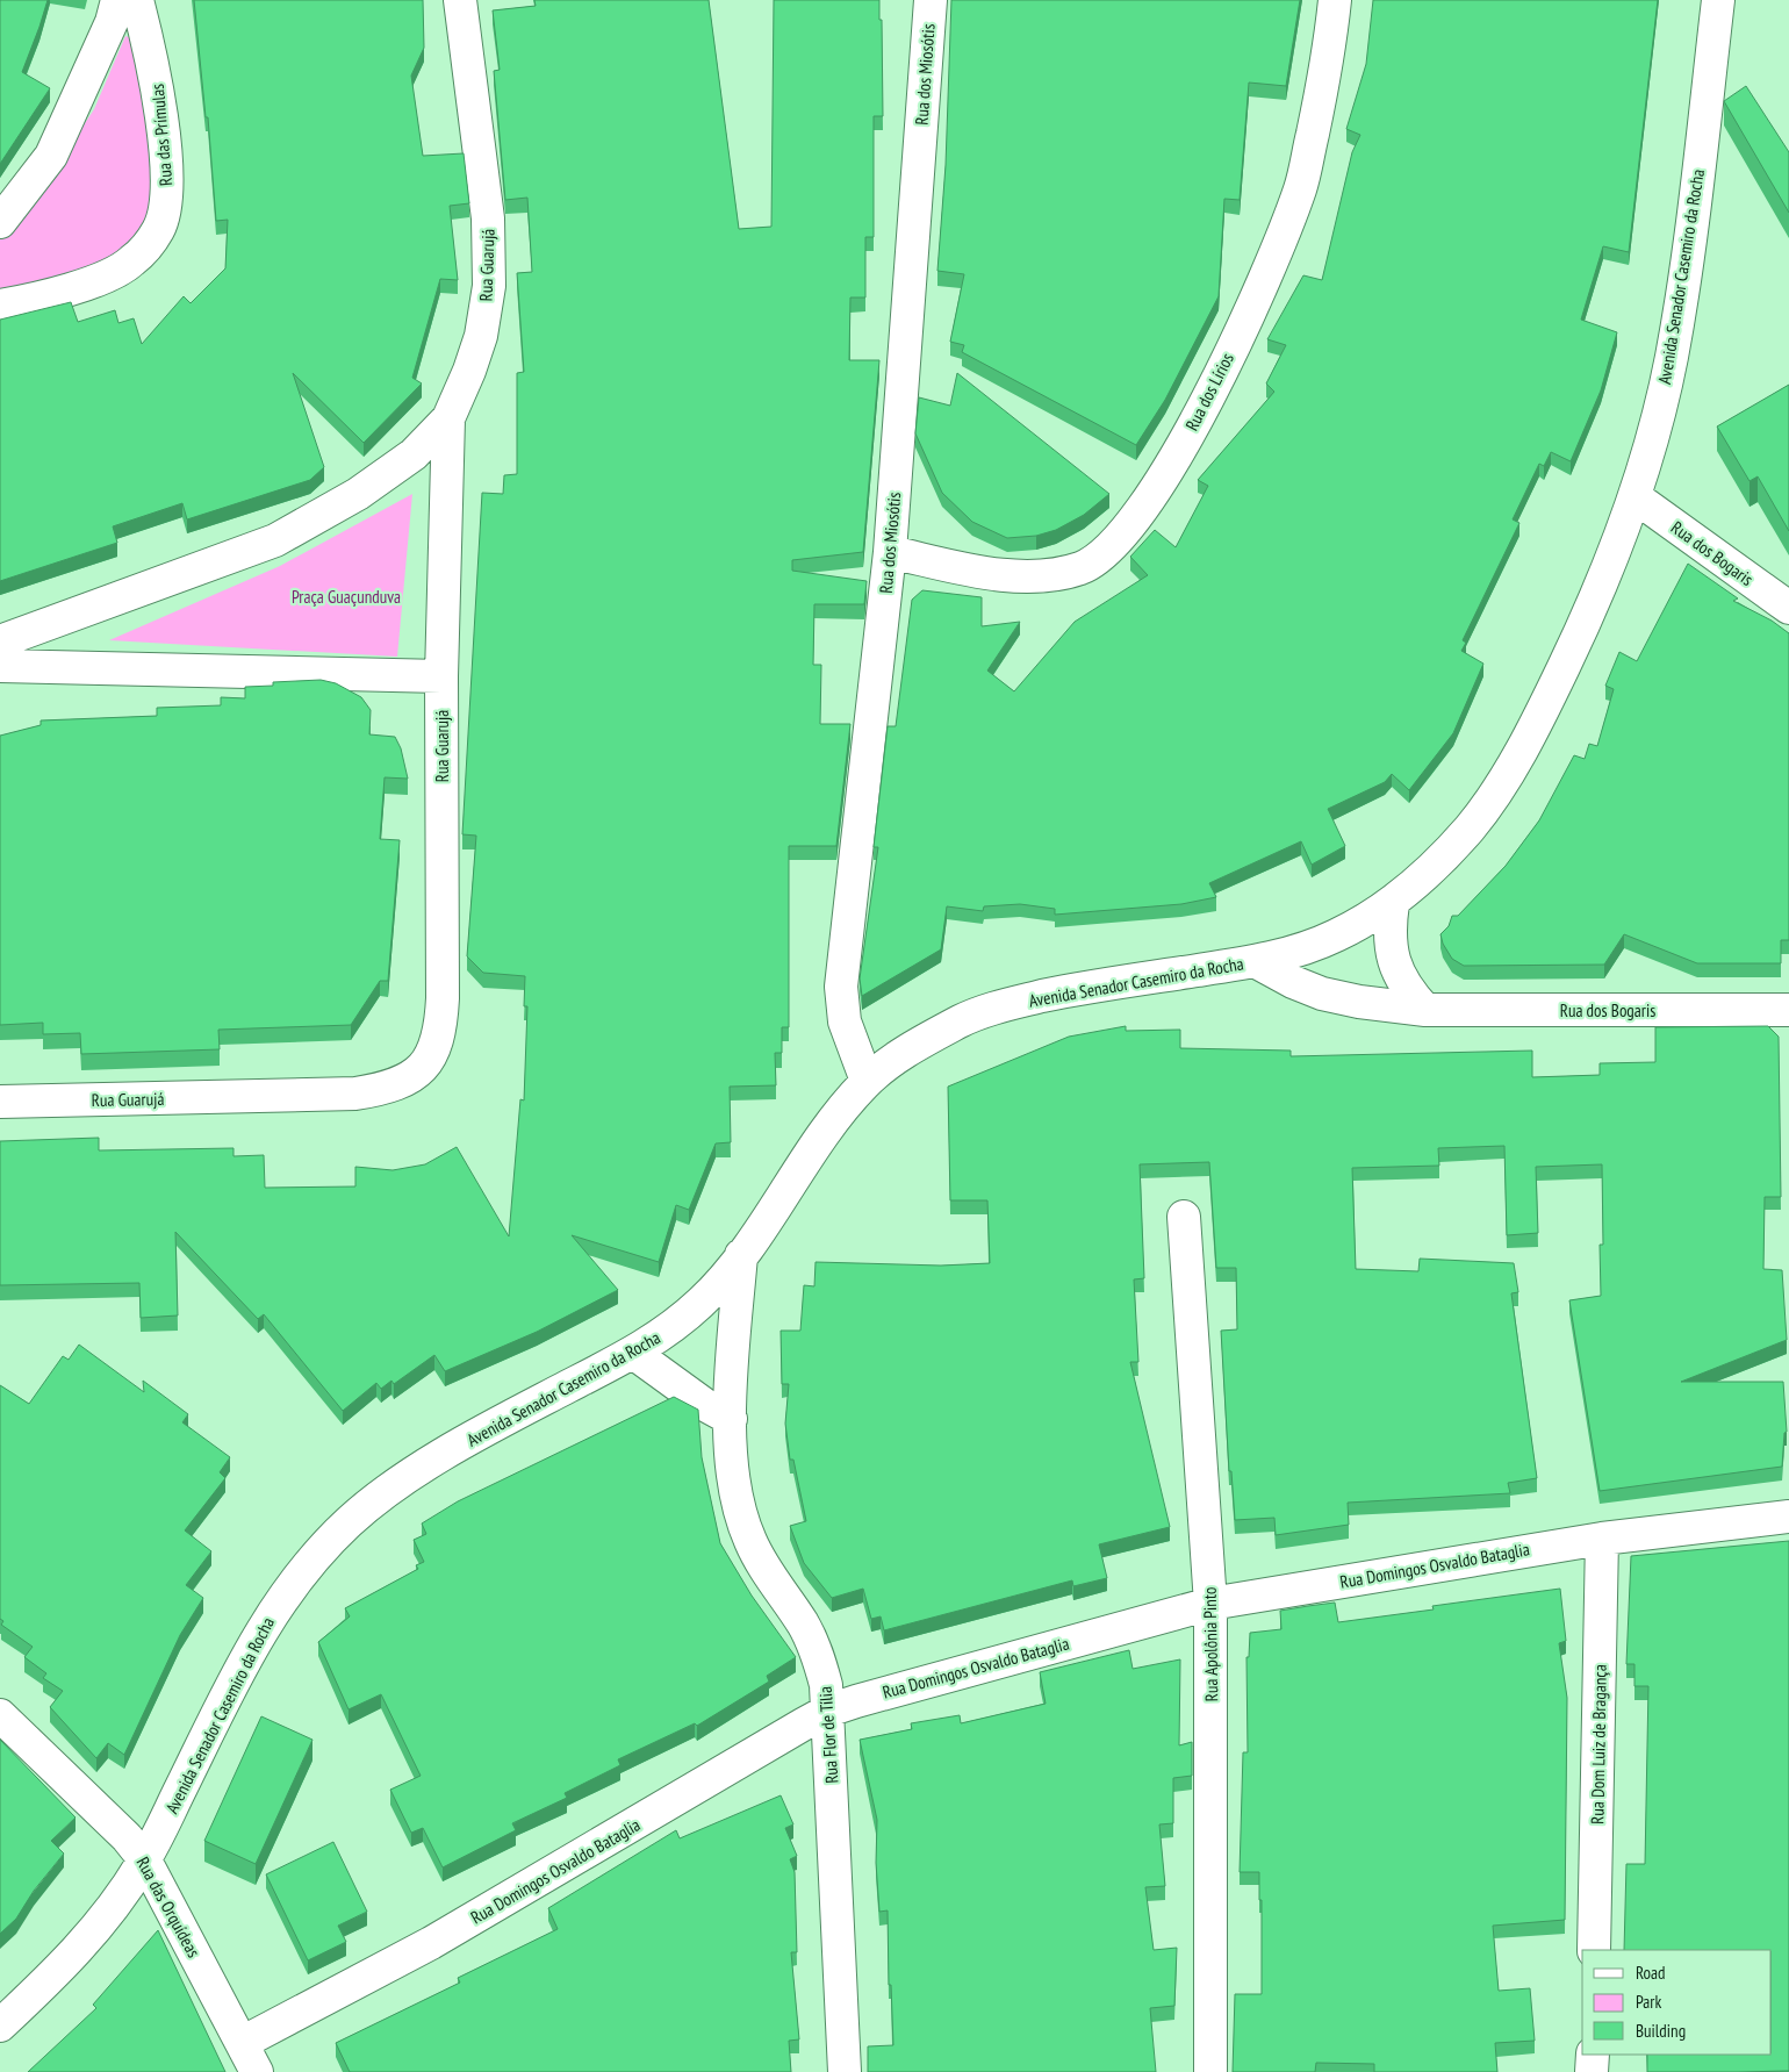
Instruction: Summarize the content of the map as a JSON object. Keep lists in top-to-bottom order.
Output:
{
  "streets": {
    "street": [
      "Rua dos Miosótis",
      "Rua das Prímulas",
      "Rua Guarujá",
      "Avenida Senador Casemiro da Rocha",
      "Rua dos Lírios",
      "Rua dos Bogaris",
      "Rua Domingos Osvaldo Bataglia",
      "Rua Apolônia Pinto",
      "Rua Flor de Tília",
      "Rua Dom Luiz de Bragança",
      "Rua das Orquídeas"
    ]
  },
  "crossings": [
    ["Rua dos Miosótis", "Avenida Senador Casemiro da Rocha"],
    ["Rua dos Miosótis", "Rua dos Lírios"],
    ["Avenida Senador Casemiro da Rocha", "Rua dos Bogaris"],
    ["Avenida Senador Casemiro da Rocha", "Rua Flor de Tília"],
    ["Avenida Senador Casemiro da Rocha", "Rua das Orquídeas"],
    ["Rua Domingos Osvaldo Bataglia", "Rua Apolônia Pinto"],
    ["Rua Domingos Osvaldo Bataglia", "Rua Flor de Tília"],
    ["Rua Domingos Osvaldo Bataglia", "Rua Dom Luiz de Bragança"],
    ["Rua Domingos Osvaldo Bataglia", "Rua das Orquídeas"]
  ],
  "parks": ["Praça Guaçunduva"],
  "legend": ["Road", "Park", "Building"]
}
